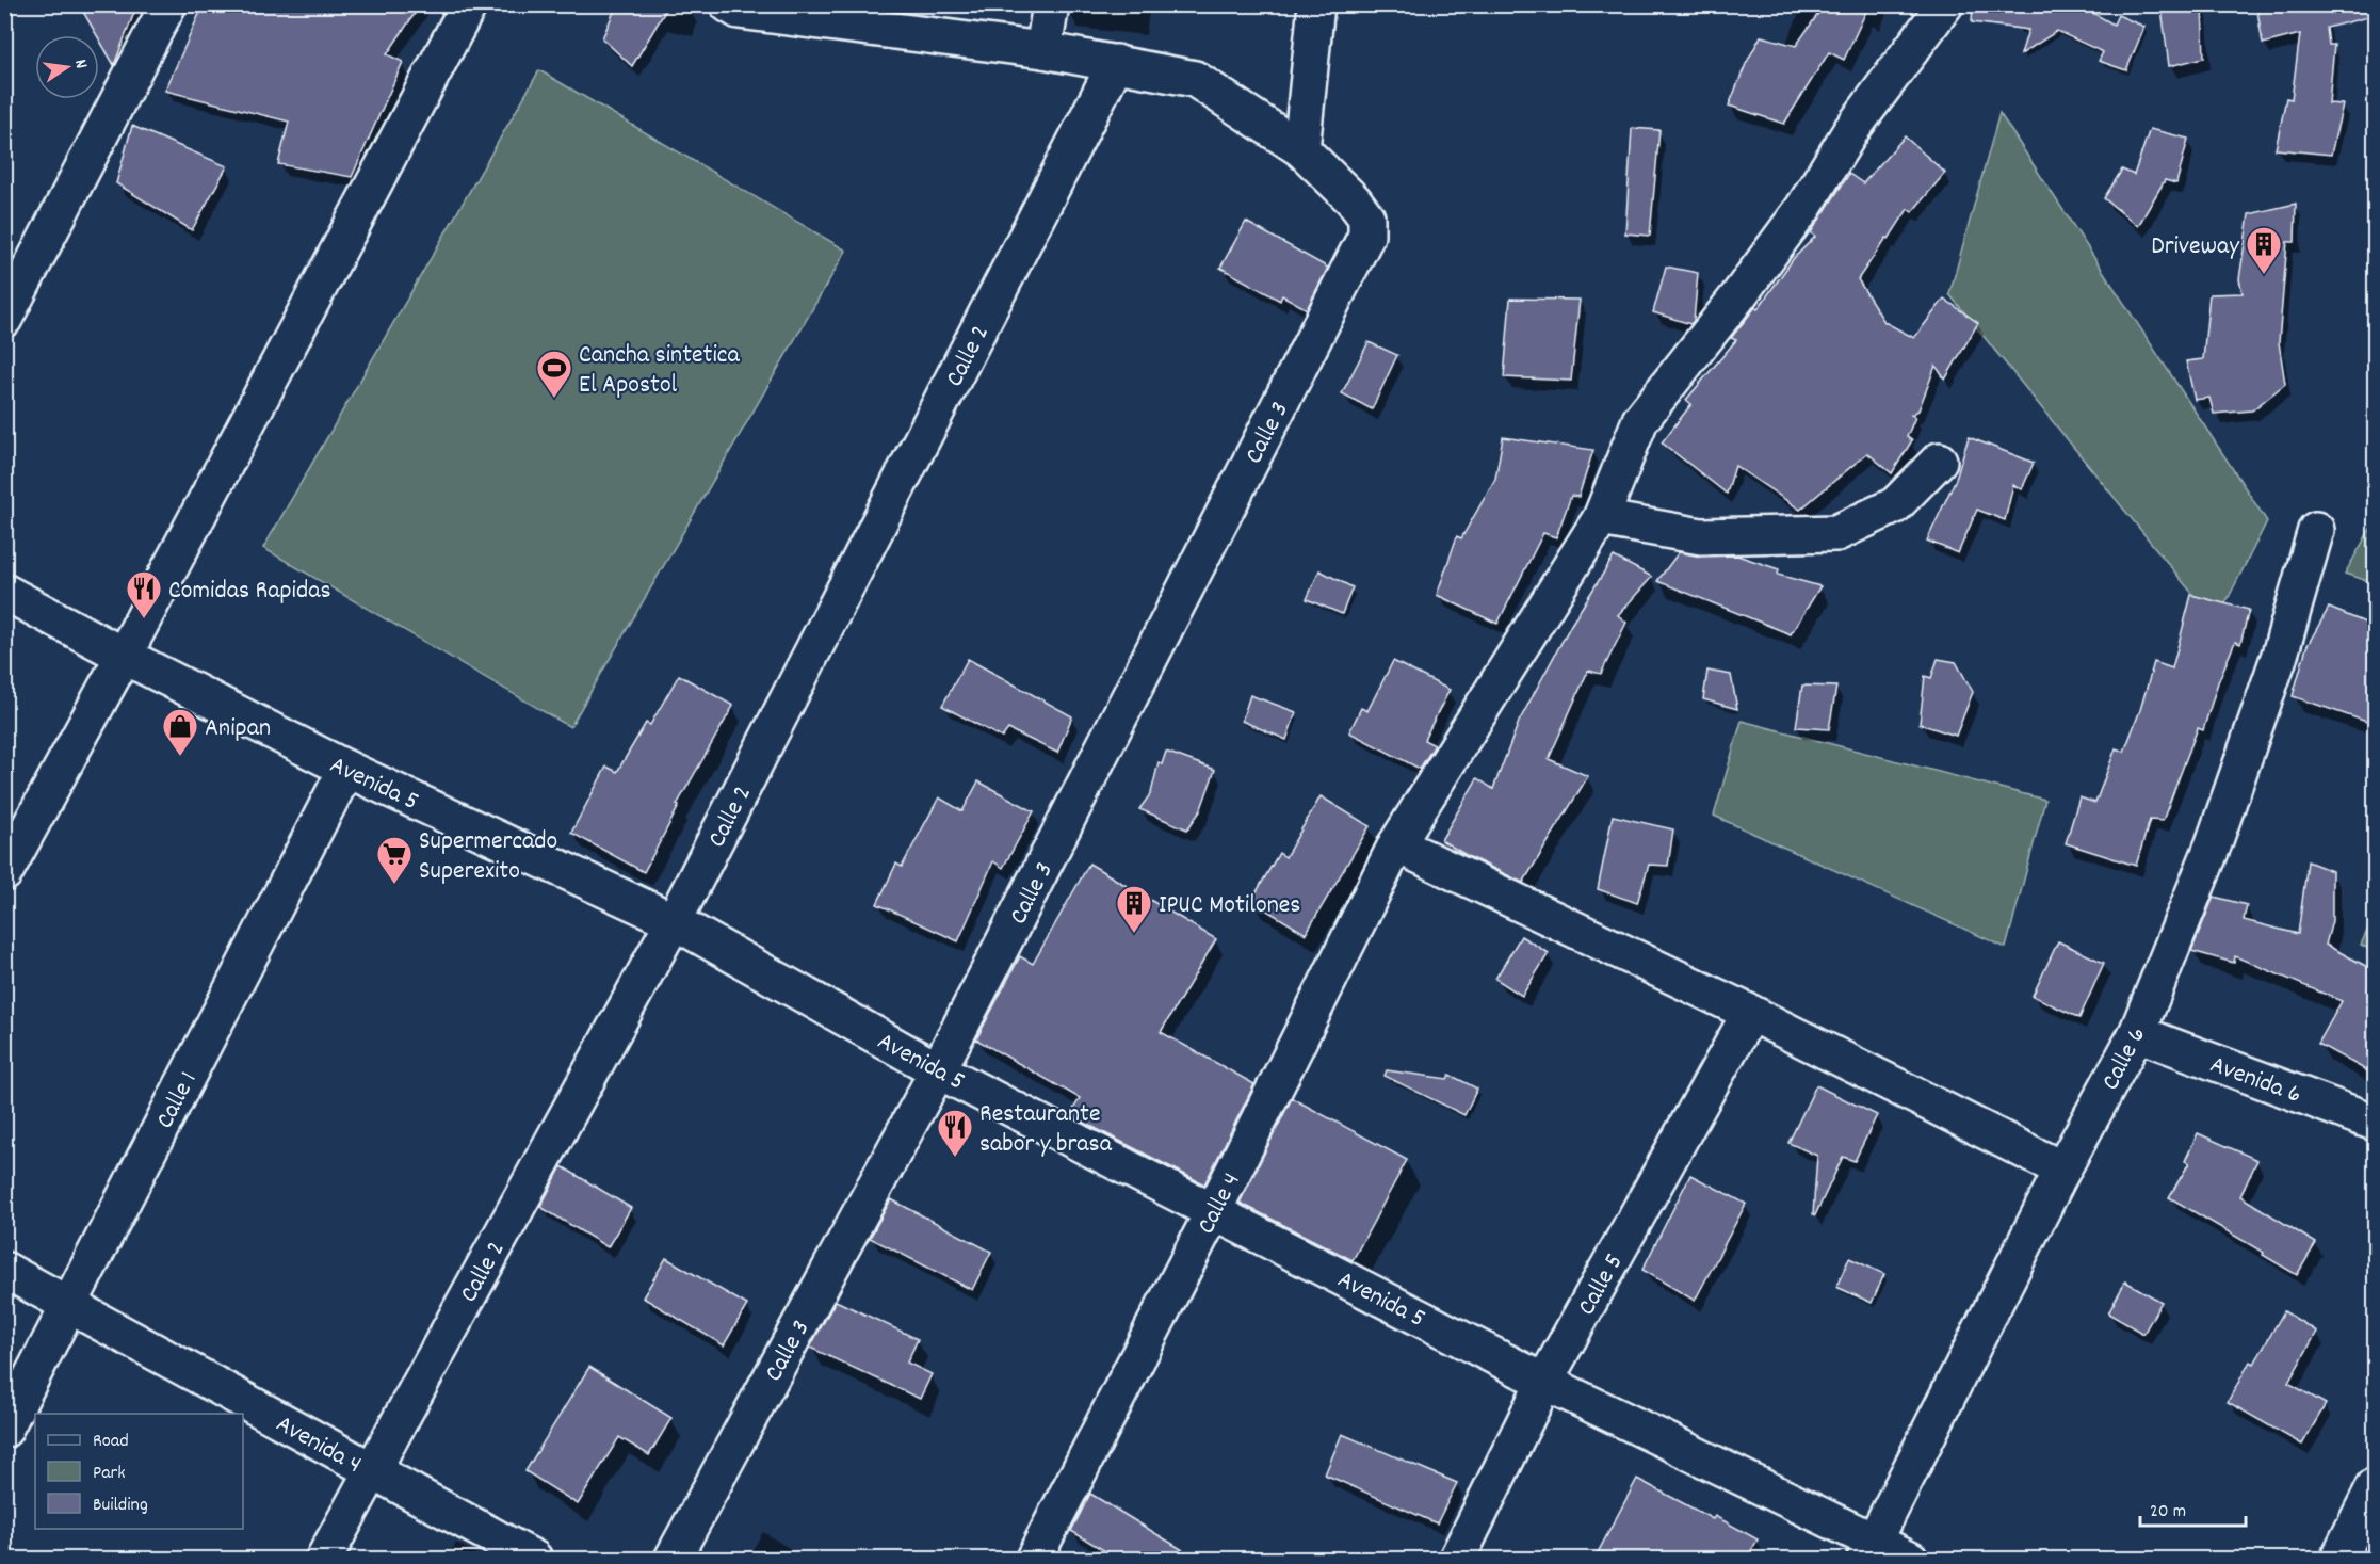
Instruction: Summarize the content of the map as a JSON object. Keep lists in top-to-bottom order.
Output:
{
  "streets": {
    "street": [
      "Calle 2",
      "Calle 3",
      "Avenida 5",
      "Calle 6",
      "Avenida 6",
      "Calle 1",
      "Calle 4",
      "Calle 5",
      "Avenida 4"
    ]
  },
  "crossings": [
    ["Calle 2", "Avenida 5"],
    ["Calle 2", "Avenida 4"],
    ["Calle 3", "Avenida 5"],
    ["Avenida 5", "Calle 6"],
    ["Avenida 5", "Calle 1"],
    ["Avenida 5", "Calle 4"],
    ["Avenida 5", "Calle 5"],
    ["Calle 6", "Avenida 6"],
    ["Calle 1", "Avenida 4"]
  ],
  "places": {
    "building": ["Driveway", "IPUC Motilones"],
    "sports": ["Cancha sintetica El Apostol"],
    "restaurant": ["Comidas Rapidas", "Restaurante sabor y brasa"],
    "shop": ["Anipan"],
    "supermarket": ["Supermercado Superexito"]
  },
  "legend": ["Road", "Park", "Building"],
  "scale_bar": "20 m",
  "north": "right"
}
